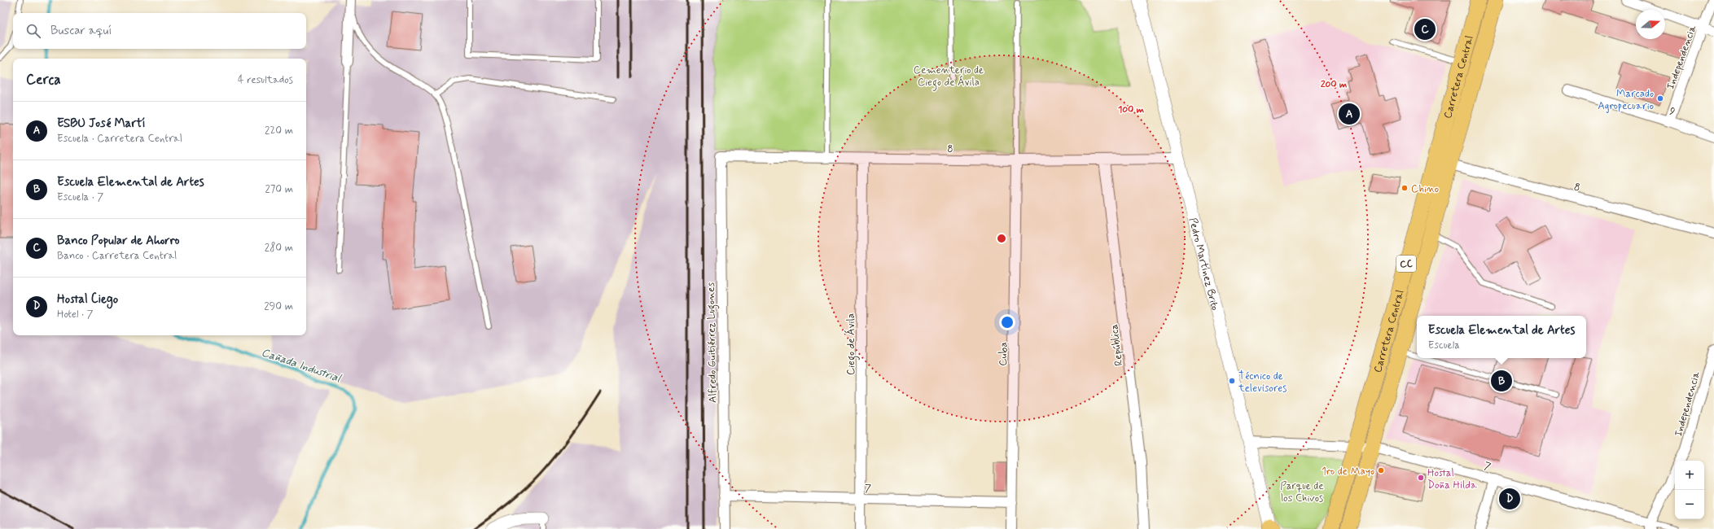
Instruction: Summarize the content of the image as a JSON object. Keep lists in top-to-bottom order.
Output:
{
  "streets": {
    "main road": ["Carretera Central", "CC"],
    "street": [
      "Independencia",
      "9",
      "8",
      "Pedro Martínez Brito",
      "Alfredo Guitiérrez Lugones",
      "Ciego de Ávila",
      "República",
      "Cuba",
      "7"
    ]
  },
  "crossings": [
    ["Independencia", "9"],
    ["Carretera Central", "8"],
    ["Carretera Central", "7"],
    ["8", "Pedro Martínez Brito"],
    ["8", "Alfredo Guitiérrez Lugones"],
    ["8", "Ciego de Ávila"],
    ["8", "República"],
    ["8", "Cuba"],
    ["Pedro Martínez Brito", "7"],
    ["Alfredo Guitiérrez Lugones", "7"],
    ["Ciego de Ávila", "7"],
    ["Cuba", "7"]
  ],
  "water": ["Cañada Industrial"],
  "parks": ["Cementerio de Ciego de Ávila", "Parque de los Chivos"],
  "places": [
    "Marcado Agropecuario",
    "Chino",
    "Técnico de televisores",
    "1ro de Mayo",
    "Hostal Doña Hilda"
  ],
  "north": "right",
  "page": {
    "search": "Buscar aquí",
    "pins": [
      "C",
      "A",
      "B",
      "D"
    ],
    "heading": ["Cerca", "4 resultados"],
    "list": [
      {
        "mark": "A",
        "name": "ESBU José Martí",
        "note": "Escuela · Carretera Central",
        "value": "220 m"
      },
      {
        "mark": "B",
        "name": "Escuela Elemental de Artes",
        "note": "Escuela · 7",
        "value": "270 m"
      },
      {
        "mark": "C",
        "name": "Banco Popular de Ahorro",
        "note": "Banco · Carretera Central",
        "value": "280 m"
      },
      {
        "mark": "D",
        "name": "Hostal Ciego",
        "note": "Hotel · 7",
        "value": "290 m"
      }
    ],
    "popup": ["Escuela Elemental de Artes", "Escuela"],
    "map_buttons": ["+", "−"]
  },
  "rings": ["200 m", "100 m"]
}
